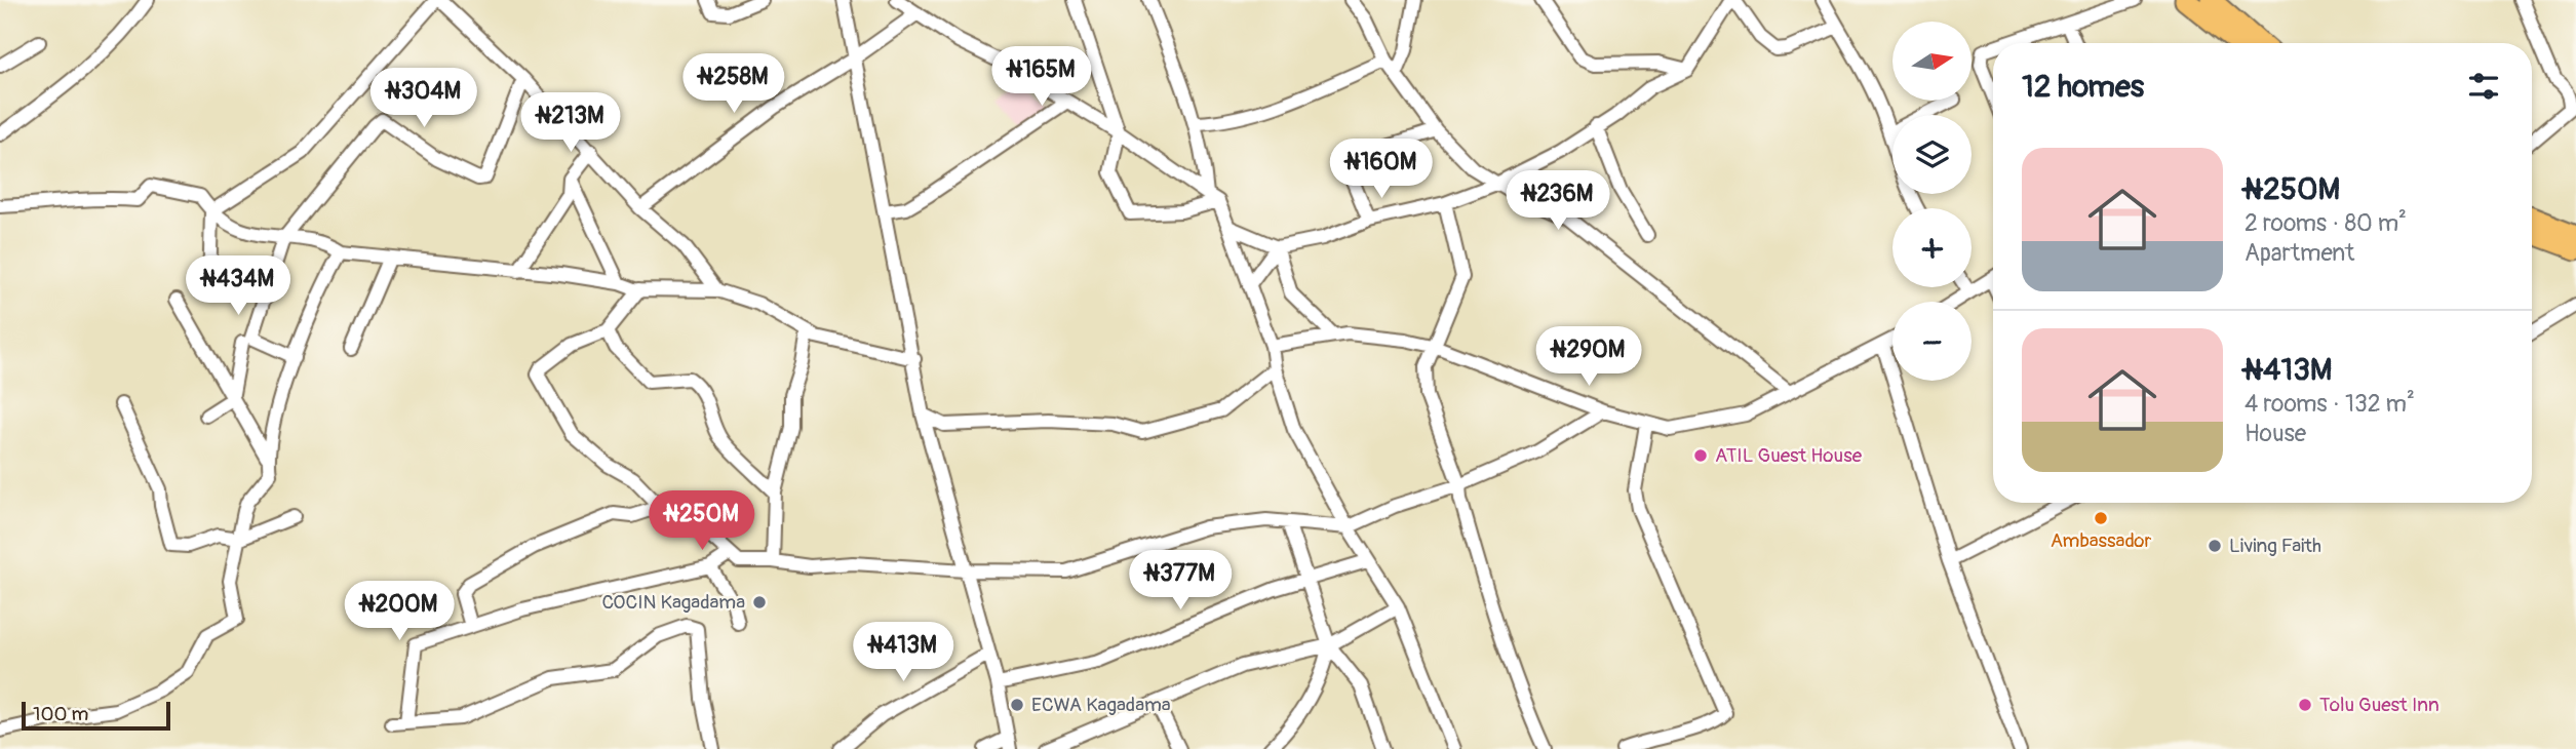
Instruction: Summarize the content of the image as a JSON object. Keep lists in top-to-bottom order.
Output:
{
  "places": [
    "ATIL Guest House",
    "Ambassador",
    "Living Faith",
    "COCIN Kagadama",
    "ECWA Kagadama",
    "Tolu Guest Inn"
  ],
  "scale_bar": "100 m",
  "north": "right",
  "page": {
    "map_buttons": ["+", "−"],
    "heading": "12 homes",
    "price": [
      "₦165M",
      "₦258M",
      "₦304M",
      "₦213M",
      "₦160M",
      "₦236M",
      "₦434M",
      "₦290M",
      "₦250M",
      "₦377M",
      "₦200M",
      "₦413M"
    ],
    "list": [
      {
        "name": "₦250M",
        "note": "2 rooms · 80 m² · Apartment"
      },
      {
        "name": "₦413M",
        "note": "4 rooms · 132 m² · House"
      }
    ],
    "scale": "100 m"
  }
}
